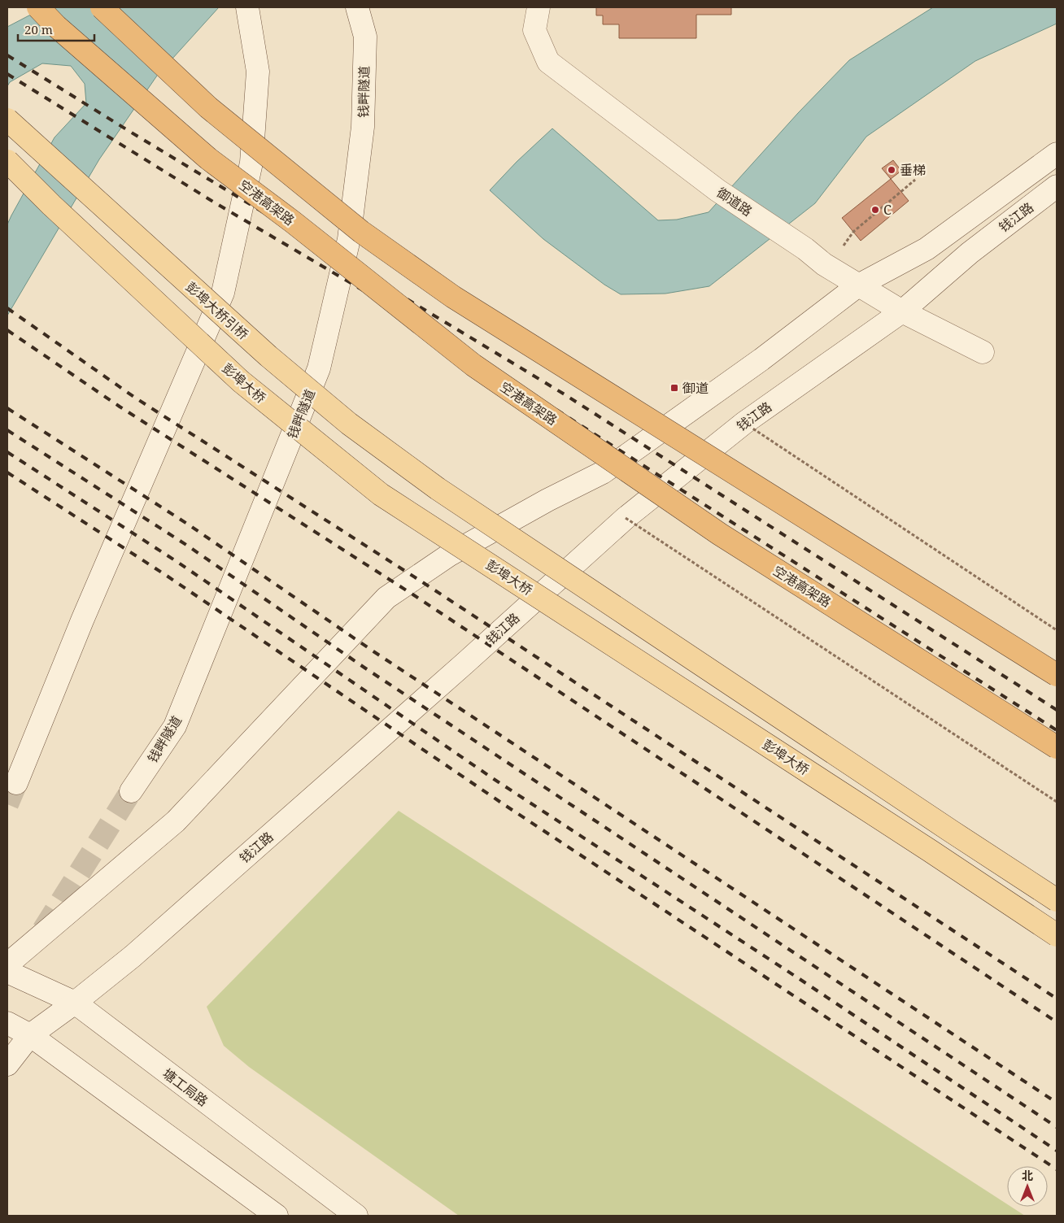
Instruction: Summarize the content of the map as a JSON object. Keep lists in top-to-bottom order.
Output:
{
  "streets": {
    "highway": ["空港高架路"],
    "main road": [
      "钱畔隧道",
      "御道路",
      "钱江路",
      "彭埠大桥引桥",
      "彭埠大桥",
      "塘工局路"
    ]
  },
  "crossings": [
    ["御道路", "钱江路"],
    ["钱江路", "塘工局路"]
  ],
  "places": {
    "other": ["垂梯", "C"],
    "transit": ["御道"]
  },
  "scale_bar": "20 m",
  "north": "top"
}
